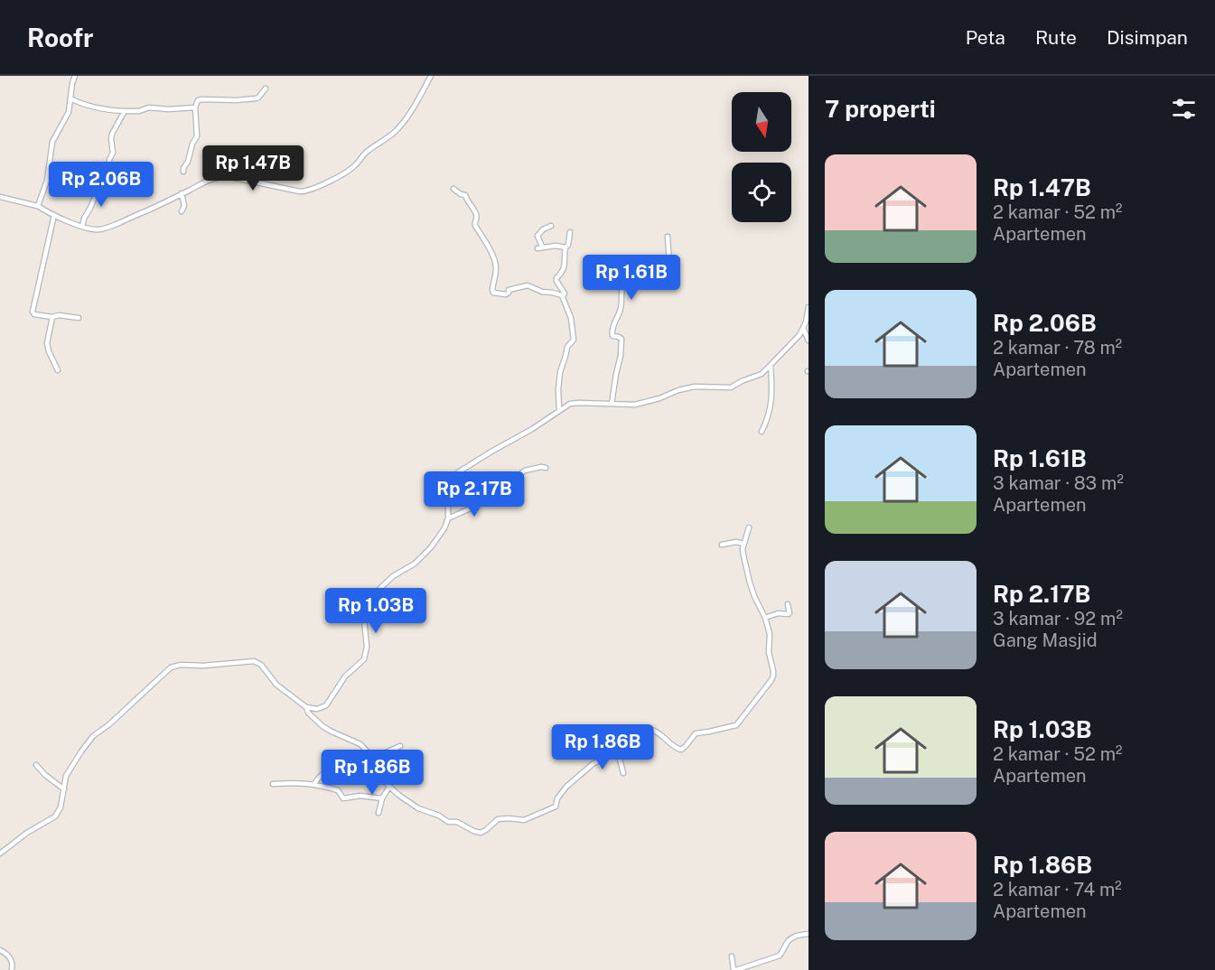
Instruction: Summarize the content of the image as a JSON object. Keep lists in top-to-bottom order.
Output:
{
  "north": "bottom",
  "page": {
    "header": "Roofr",
    "nav": ["Peta", "Rute", "Disimpan"],
    "heading": "7 properti",
    "list": [
      {
        "name": "Rp 1.47B",
        "note": "2 kamar · 52 m² · Apartemen"
      },
      {
        "name": "Rp 2.06B",
        "note": "2 kamar · 78 m² · Apartemen"
      },
      {
        "name": "Rp 1.61B",
        "note": "3 kamar · 83 m² · Apartemen"
      },
      {
        "name": "Rp 2.17B",
        "note": "3 kamar · 92 m² · Gang Masjid"
      },
      {
        "name": "Rp 1.03B",
        "note": "2 kamar · 52 m² · Apartemen"
      },
      {
        "name": "Rp 1.86B",
        "note": "2 kamar · 74 m² · Apartemen"
      }
    ],
    "price": [
      "Rp 1.47B",
      "Rp 2.06B",
      "Rp 1.61B",
      "Rp 2.17B",
      "Rp 1.03B",
      "Rp 1.86B",
      "Rp 1.86B"
    ]
  }
}
